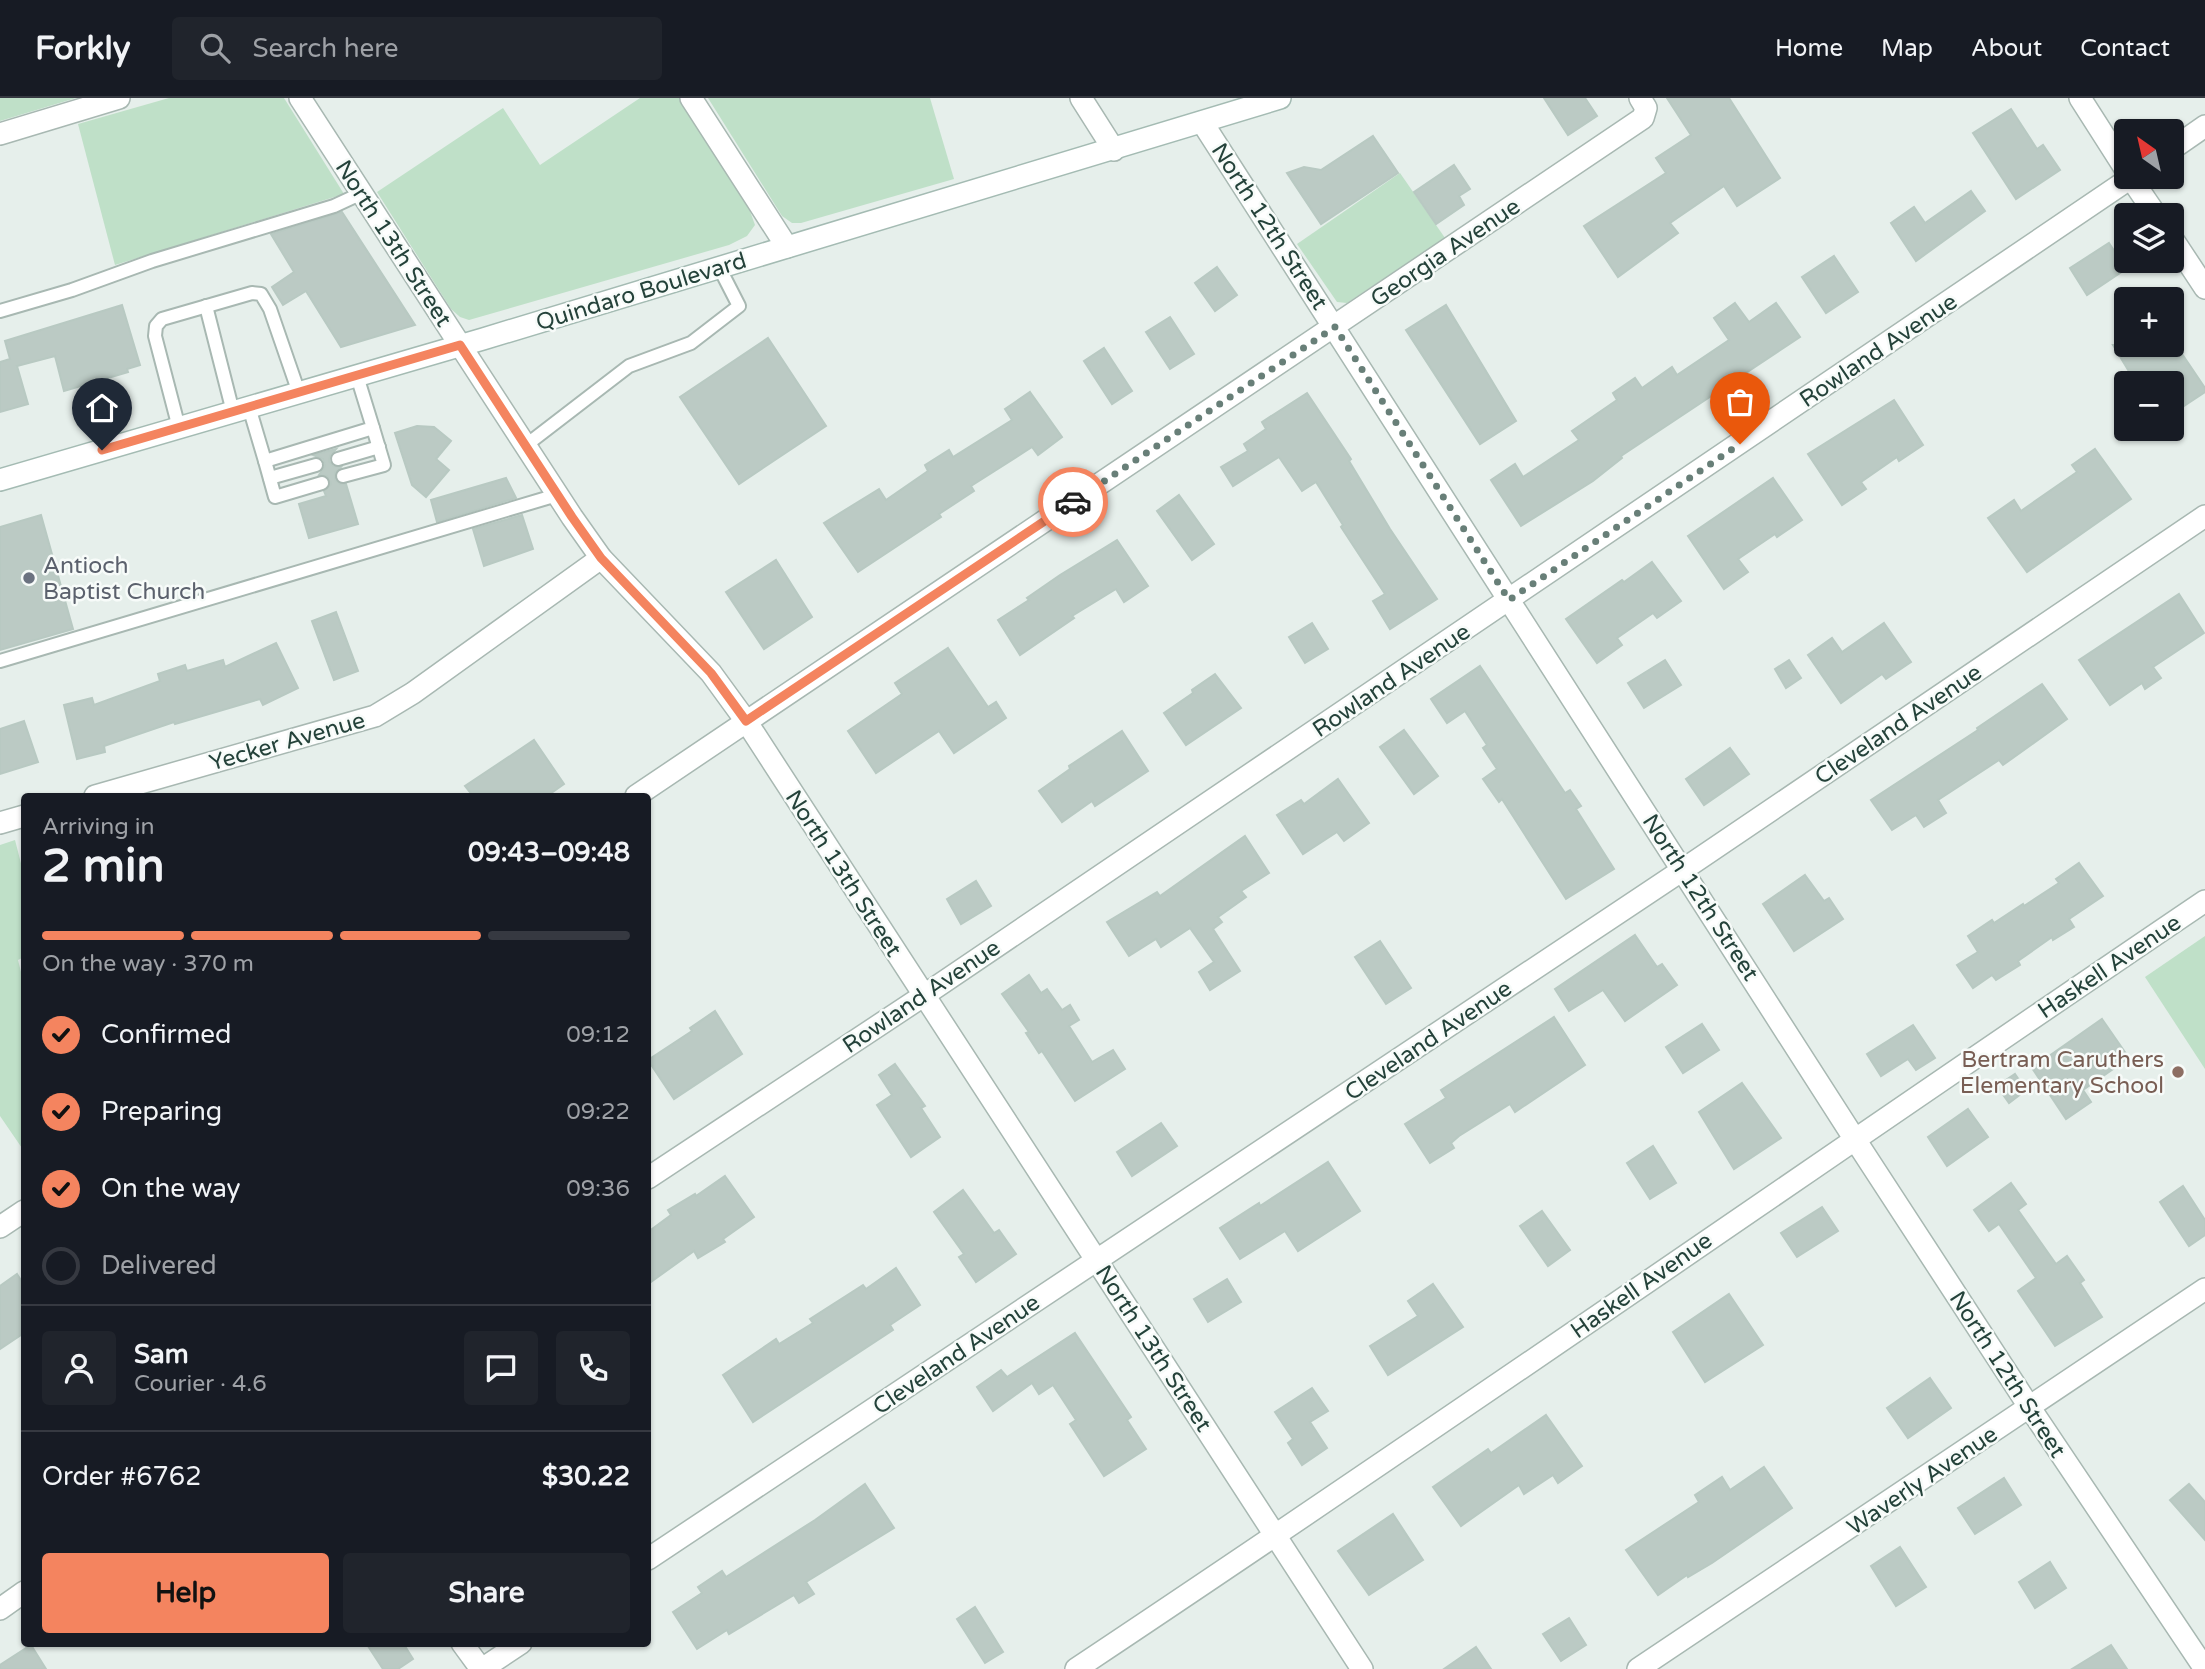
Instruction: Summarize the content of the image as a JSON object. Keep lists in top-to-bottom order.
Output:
{
  "streets": {
    "street": [
      "North 12th Street",
      "North 13th Street",
      "Georgia Avenue",
      "Quindaro Boulevard",
      "Rowland Avenue",
      "Cleveland Avenue",
      "Yecker Avenue",
      "Haskell Avenue",
      "Waverly Avenue"
    ]
  },
  "crossings": [
    ["North 12th Street", "Georgia Avenue"],
    ["North 12th Street", "Quindaro Boulevard"],
    ["North 12th Street", "Rowland Avenue"],
    ["North 12th Street", "Cleveland Avenue"],
    ["North 12th Street", "Haskell Avenue"],
    ["North 12th Street", "Waverly Avenue"],
    ["North 13th Street", "Georgia Avenue"],
    ["North 13th Street", "Quindaro Boulevard"],
    ["North 13th Street", "Rowland Avenue"],
    ["North 13th Street", "Cleveland Avenue"],
    ["North 13th Street", "Yecker Avenue"],
    ["North 13th Street", "Haskell Avenue"]
  ],
  "places": ["Antioch Baptist Church", "Bertram Caruthers Elementary School"],
  "north": "top left",
  "page": {
    "header": "Forkly",
    "search": "Search here",
    "nav": [
      "Home",
      "Map",
      "About",
      "Contact"
    ],
    "map_buttons": ["+", "−"],
    "heading": ["2 min", "Arriving in", "09:43–09:48"],
    "panel": [
      "Sam",
      "Courier · 4.6",
      "Order #6762",
      "$30.22"
    ],
    "bar": "On the way · 370 m",
    "list": [
      ["Confirmed", "09:12"],
      ["Preparing", "09:22"],
      ["On the way", "09:36"],
      "Delivered"
    ],
    "buttons": ["Help", "Share"]
  }
}
